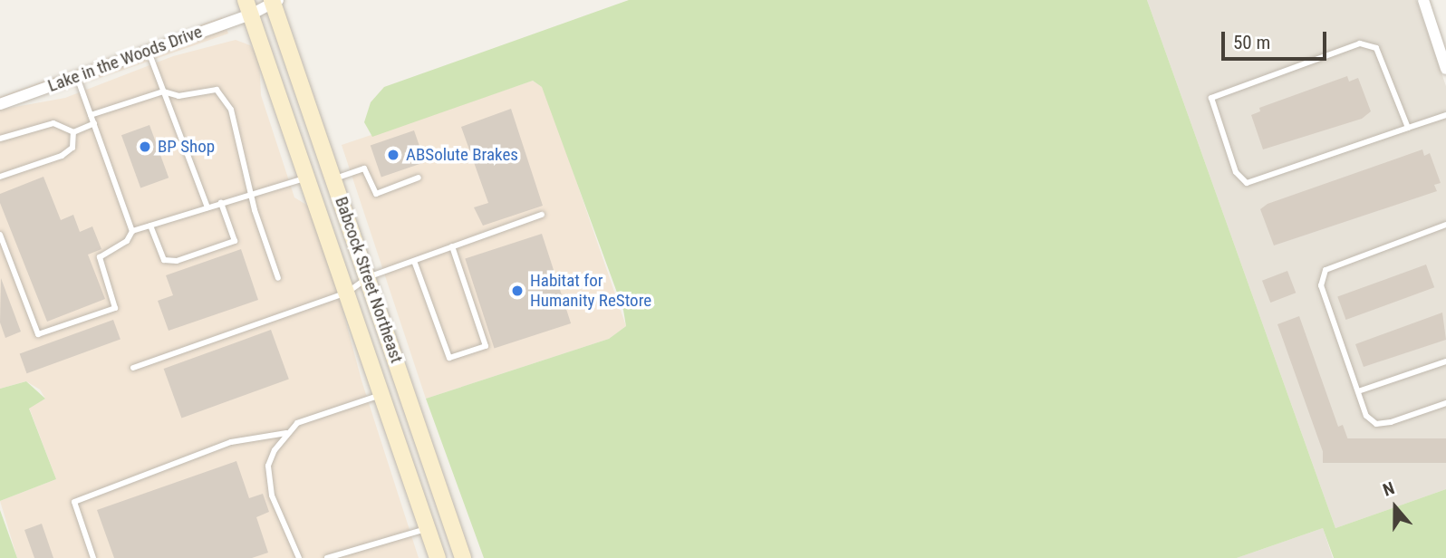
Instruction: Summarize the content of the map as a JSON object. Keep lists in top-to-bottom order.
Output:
{
  "streets": {
    "main road": ["Babcock Street Northeast"],
    "street": ["Lake in the Woods Drive"]
  },
  "crossings": [
    ["Lake in the Woods Drive", "Babcock Street Northeast"]
  ],
  "places": ["BP Shop", "ABSolute Brakes", "Habitat for Humanity ReStore"],
  "scale_bar": "50 m",
  "north": "top"
}
